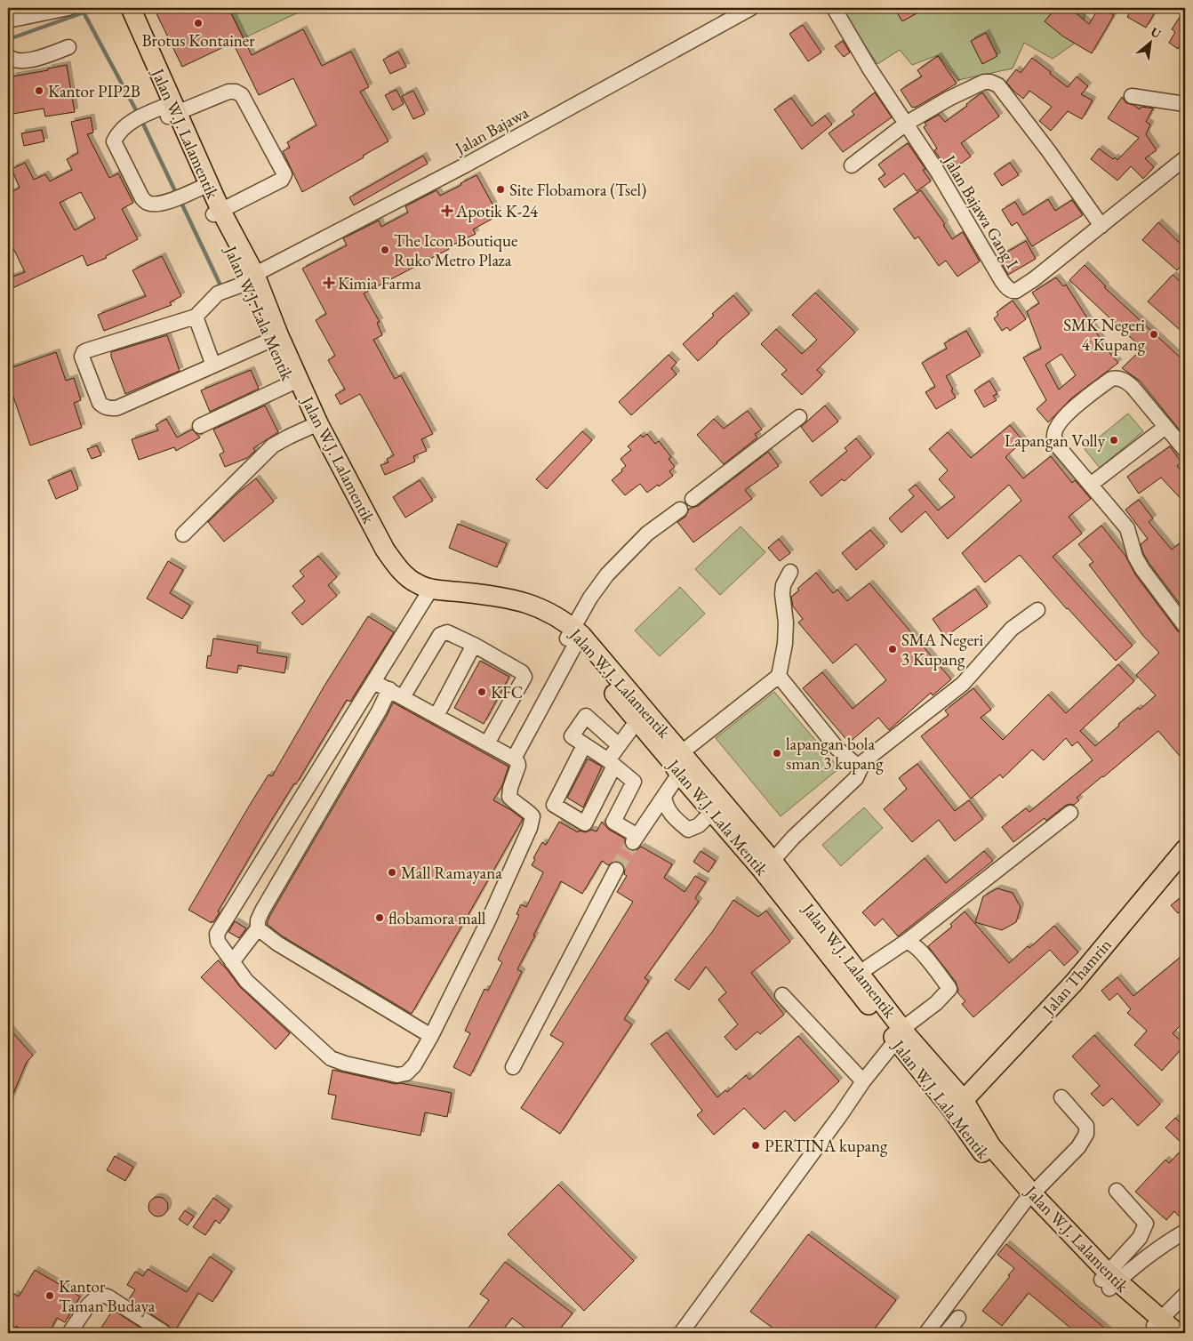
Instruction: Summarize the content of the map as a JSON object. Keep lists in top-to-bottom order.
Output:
{
  "streets": {
    "main road": ["Jalan W.J. Lalamentik", "Jalan W.J. Lala Mentik", "Jalan Thamrin"],
    "street": ["Jalan Bajawa", "Jalan Bajawa Gang I"]
  },
  "crossings": [
    ["Jalan Bajawa", "Jalan W.J. Lalamentik"],
    ["Jalan W.J. Lalamentik", "Jalan W.J. Lala Mentik"],
    ["Jalan W.J. Lalamentik", "Jalan Thamrin"]
  ],
  "places": {
    "other": [
      "Brotus Kontainer",
      "Kantor PIP2B",
      "Site Flobamora (Tsel)",
      "The Icon Boutique Ruko Metro Plaza",
      "SMK Negeri 4 Kupang",
      "Lapangan Volly",
      "SMA Negeri 3 Kupang",
      "KFC",
      "lapangan bola sman 3 kupang",
      "Mall Ramayana",
      "flobamora mall",
      "PERTINA kupang",
      "Kantor Taman Budaya"
    ],
    "health": ["Apotik K-24", "Kimia Farma"]
  },
  "north": "top right"
}
